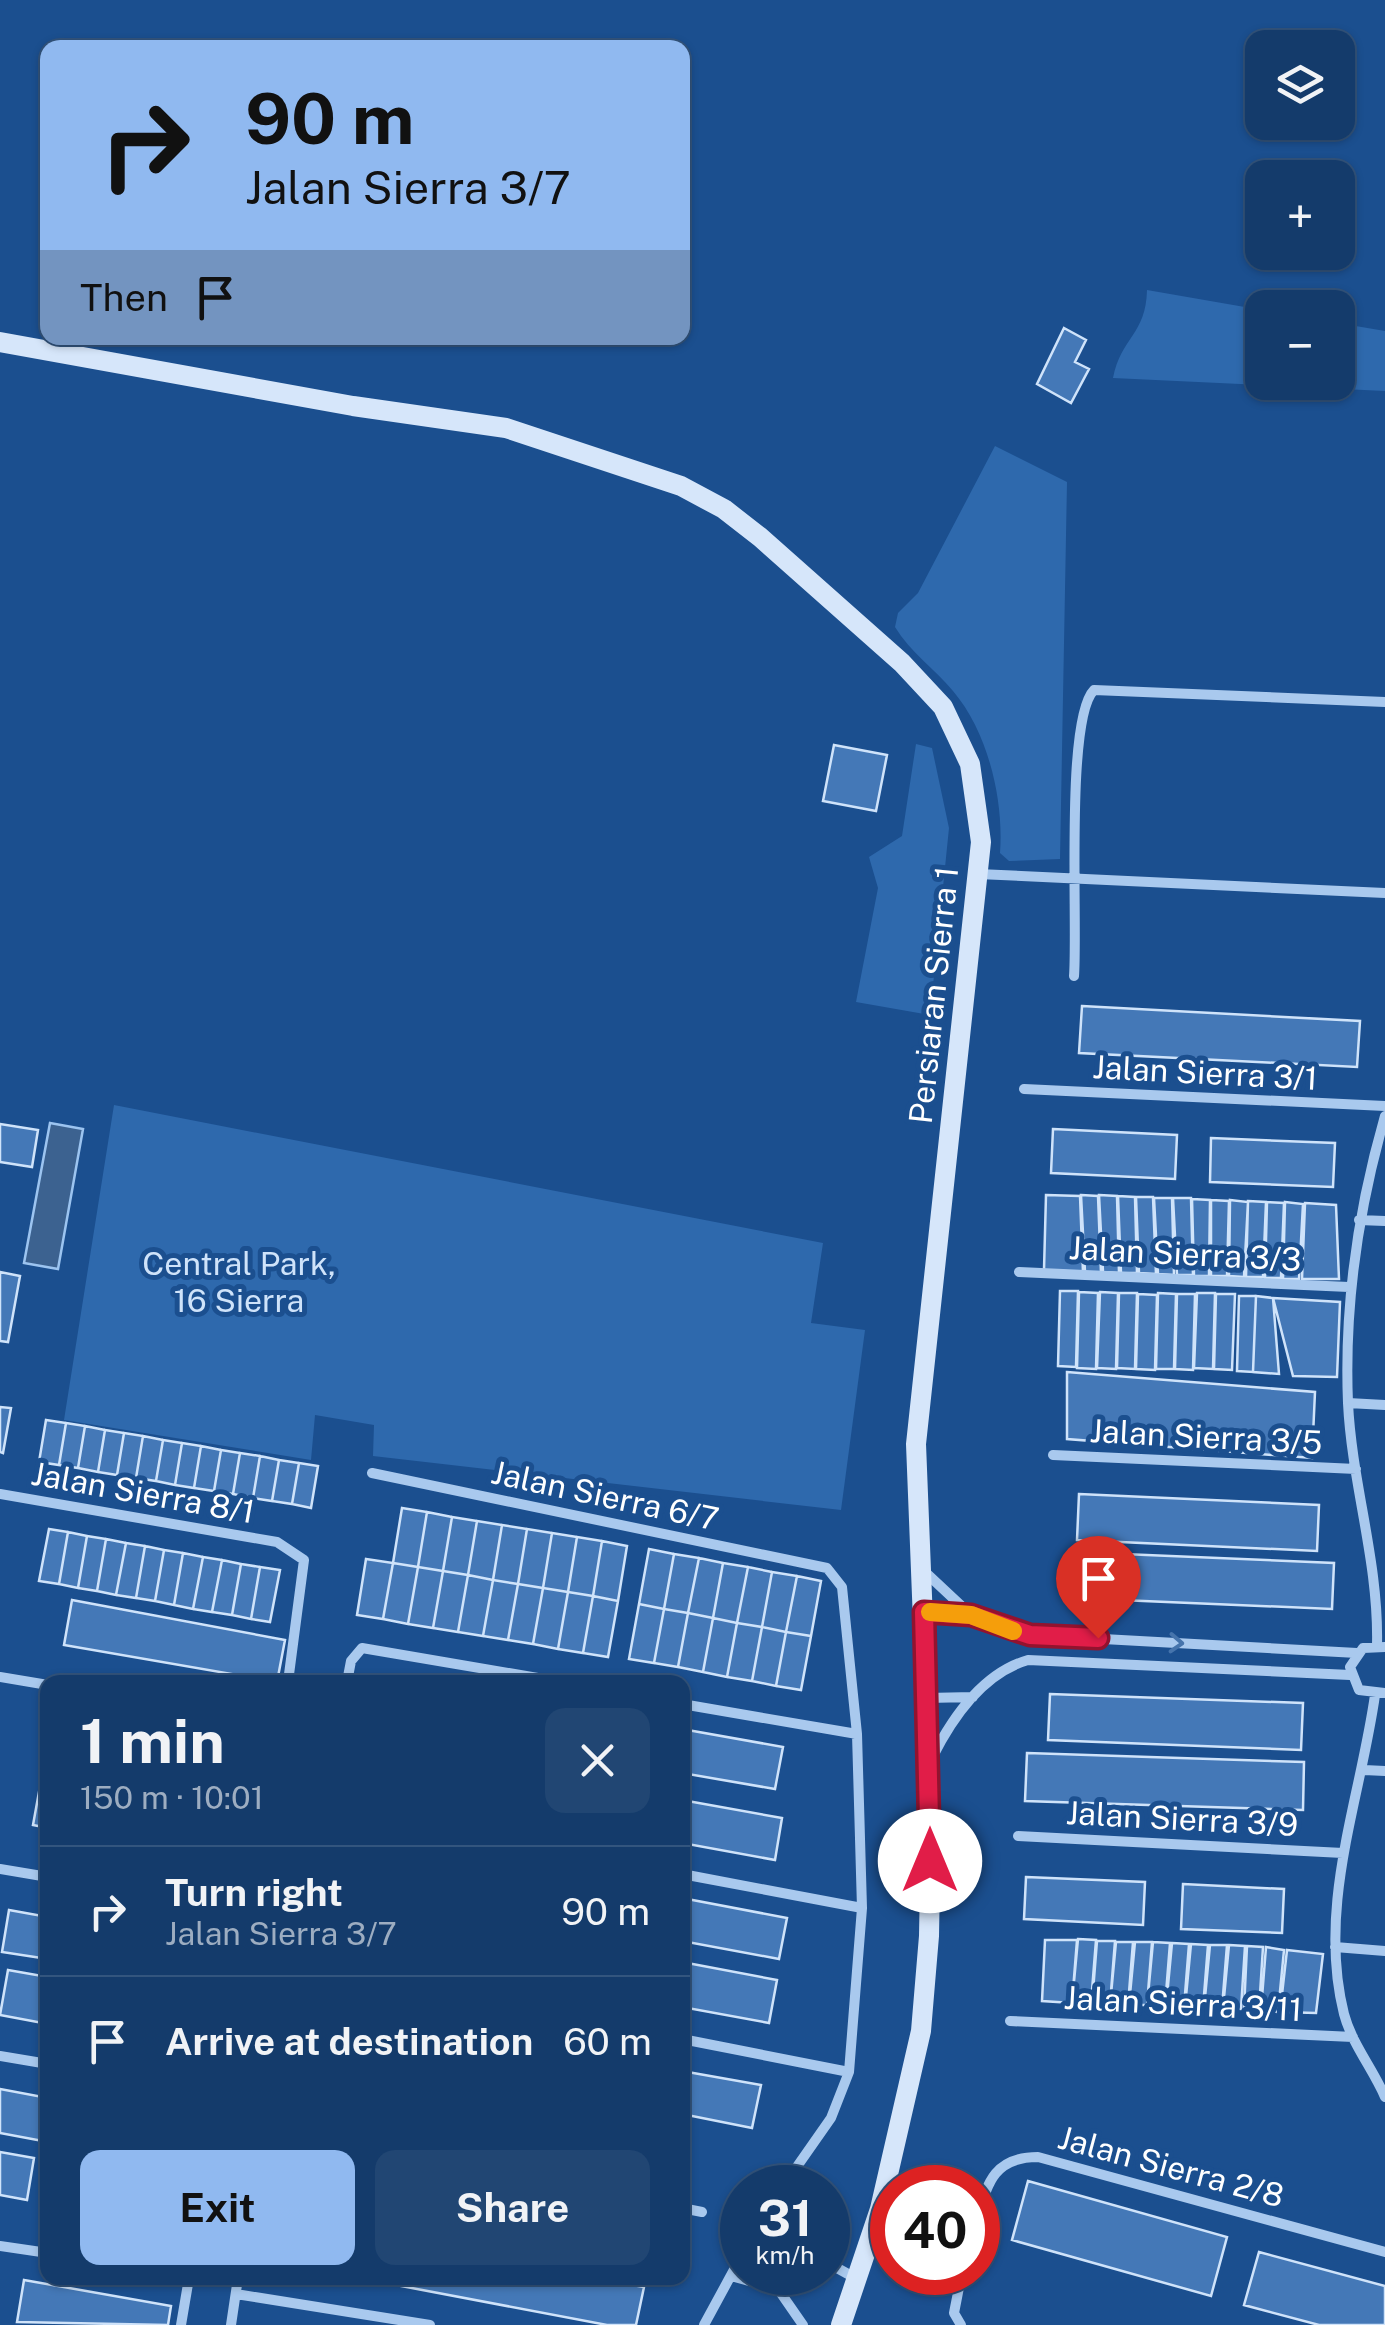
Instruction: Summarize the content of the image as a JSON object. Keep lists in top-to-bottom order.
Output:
{
  "streets": {
    "street": [
      "Persiaran Sierra 1",
      "Jalan Sierra 3/1",
      "Jalan Sierra 3/3",
      "Jalan Sierra 3/5",
      "Jalan Sierra 8/1",
      "Jalan Sierra 6/7",
      "Jalan Sierra 3/9",
      "Jalan Sierra 3/11",
      "Jalan Sierra 2/8"
    ]
  },
  "parks": ["Central Park, 16 Sierra"],
  "page": {
    "map_buttons": ["+", "−"],
    "turn": ["90 m", "Jalan Sierra 3/7"],
    "then": "Then",
    "heading": ["1 min", "150 m · 10:01"],
    "list": [
      {
        "name": "Turn right",
        "note": "Jalan Sierra 3/7",
        "value": "90 m"
      },
      {
        "name": "Arrive at destination",
        "value": "60 m"
      }
    ],
    "buttons": ["Exit", "Share"],
    "speed": "31 km/h",
    "limit": "40"
  }
}
